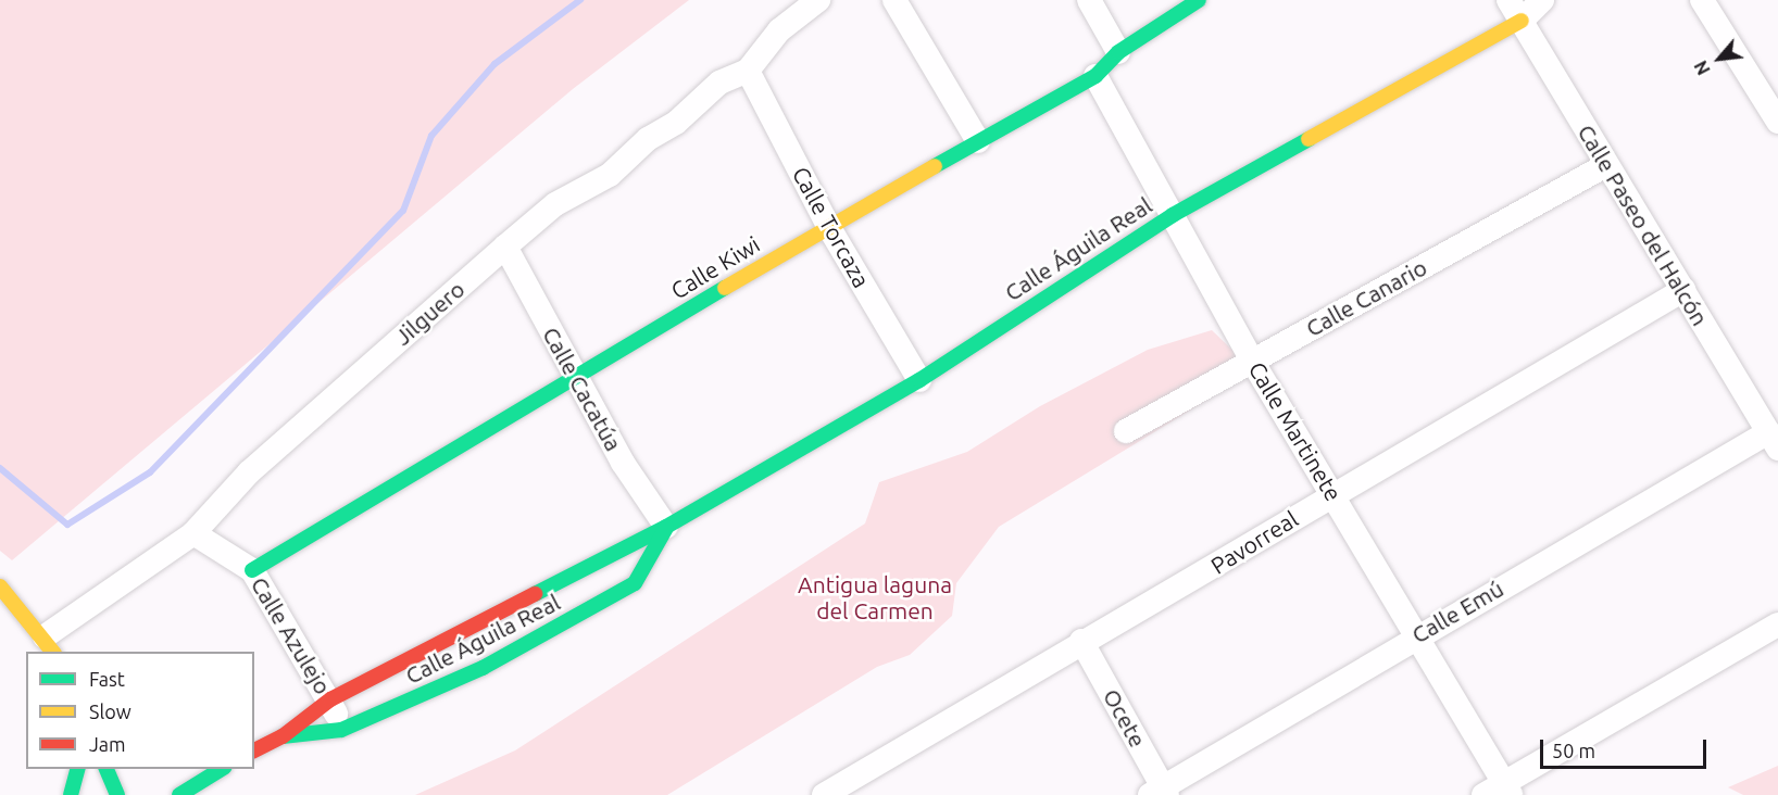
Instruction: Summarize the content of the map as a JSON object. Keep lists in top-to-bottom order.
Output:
{
  "streets": {
    "street": [
      "Calle Paseo del Halcón",
      "Calle Torcaza",
      "Calle Águila Real",
      "Calle Kiwi",
      "Calle Canario",
      "Jilguero",
      "Calle Cacatúa",
      "Calle Martinete",
      "Pavorreal",
      "Calle Emú",
      "Calle Azulejo",
      "Ocete"
    ]
  },
  "crossings": [
    ["Calle Paseo del Halcón", "Calle Águila Real"],
    ["Calle Paseo del Halcón", "Calle Canario"],
    ["Calle Paseo del Halcón", "Pavorreal"],
    ["Calle Paseo del Halcón", "Calle Emú"],
    ["Calle Torcaza", "Calle Águila Real"],
    ["Calle Torcaza", "Calle Kiwi"],
    ["Calle Torcaza", "Jilguero"],
    ["Calle Águila Real", "Calle Cacatúa"],
    ["Calle Águila Real", "Calle Martinete"],
    ["Calle Águila Real", "Calle Azulejo"],
    ["Calle Kiwi", "Calle Cacatúa"],
    ["Calle Kiwi", "Calle Martinete"],
    ["Calle Kiwi", "Calle Azulejo"],
    ["Calle Canario", "Calle Martinete"],
    ["Jilguero", "Calle Cacatúa"],
    ["Jilguero", "Calle Azulejo"],
    ["Calle Martinete", "Pavorreal"],
    ["Calle Martinete", "Calle Emú"],
    ["Pavorreal", "Ocete"],
    ["Calle Emú", "Ocete"]
  ],
  "parks": ["Antigua laguna del Carmen"],
  "legend": ["Fast", "Slow", "Jam"],
  "scale_bar": "50 m",
  "north": "bottom left"
}
